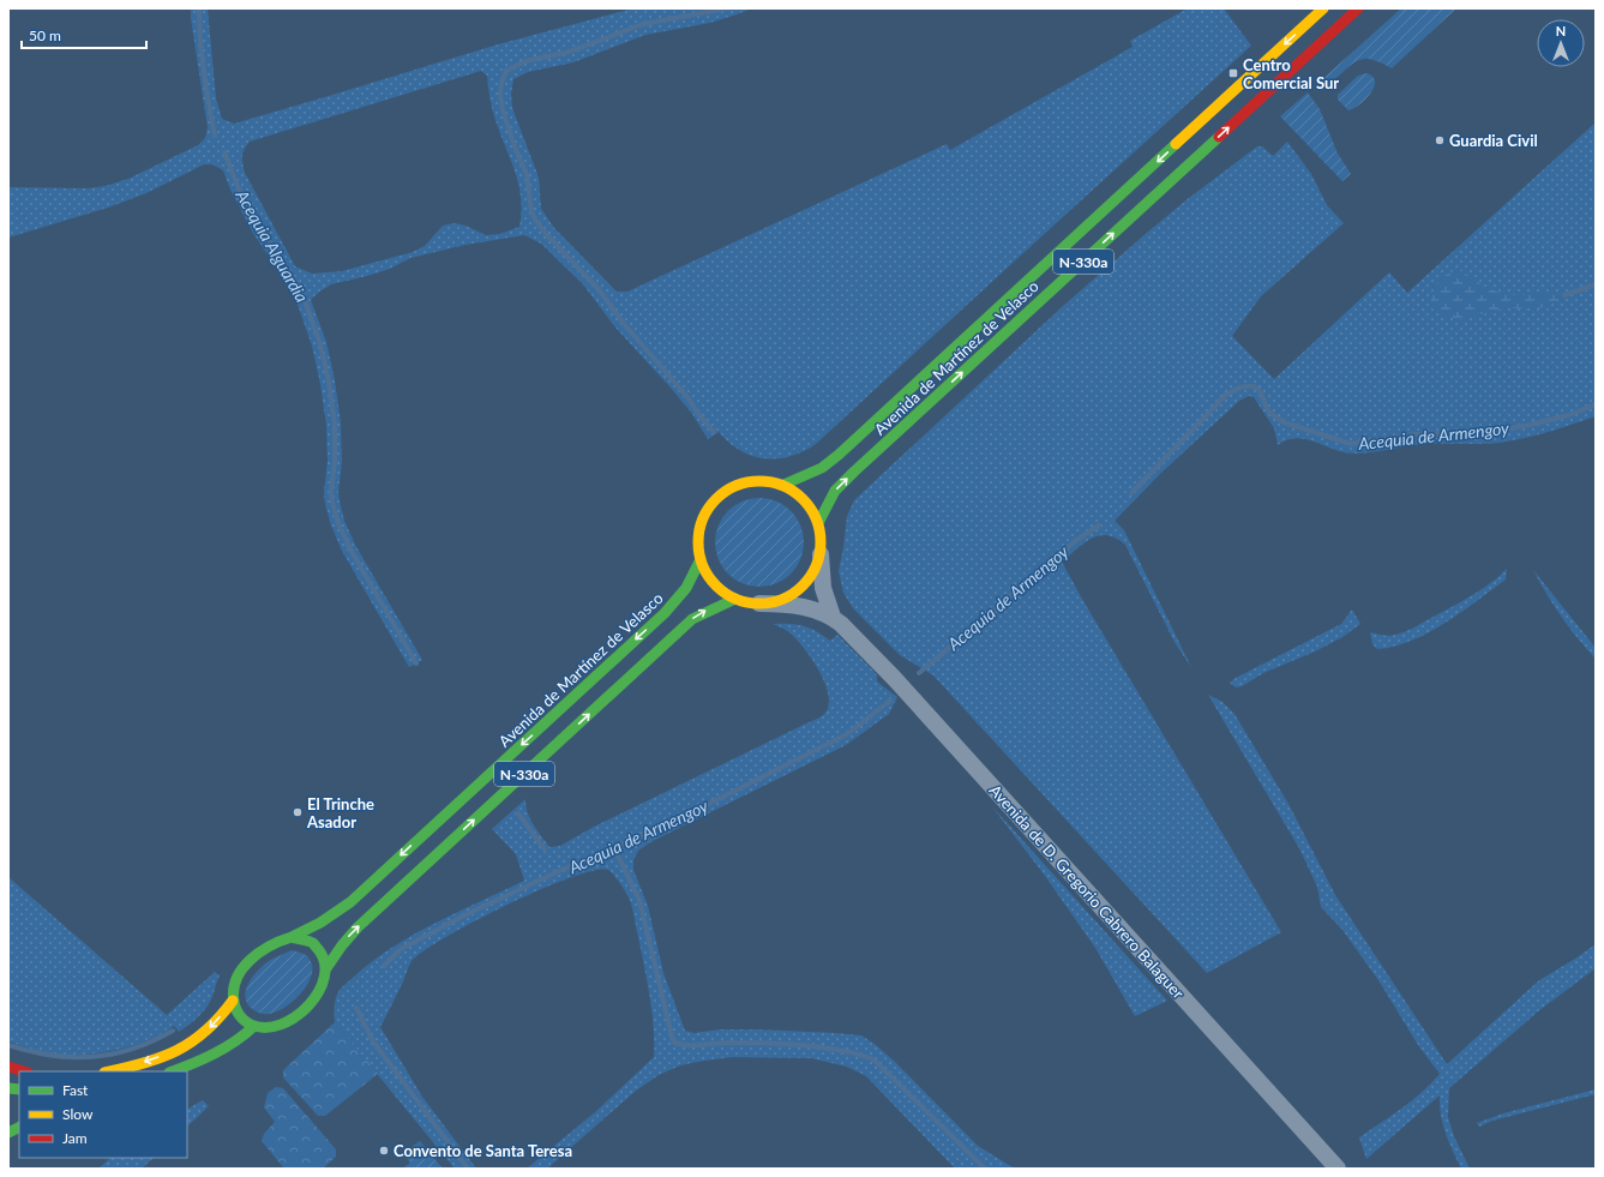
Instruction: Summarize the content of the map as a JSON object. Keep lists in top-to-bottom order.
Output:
{
  "streets": {
    "highway": ["N-330a", "Avenida de Martínez de Velasco"],
    "street": ["Avenida de D. Gregorio Cabrero Balaguer"]
  },
  "crossings": [
    ["N-330a", "Avenida de Martínez de Velasco"],
    ["N-330a", "Avenida de D. Gregorio Cabrero Balaguer"],
    ["Avenida de Martínez de Velasco", "Avenida de D. Gregorio Cabrero Balaguer"]
  ],
  "water": ["Acequia Alguardia", "Acequia de Armengoy"],
  "places": {
    "transit": ["Centro Comercial Sur"],
    "other": ["Guardia Civil", "El Trinche Asador", "Convento de Santa Teresa"]
  },
  "legend": ["Fast", "Slow", "Jam"],
  "scale_bar": "50 m",
  "north": "top"
}
